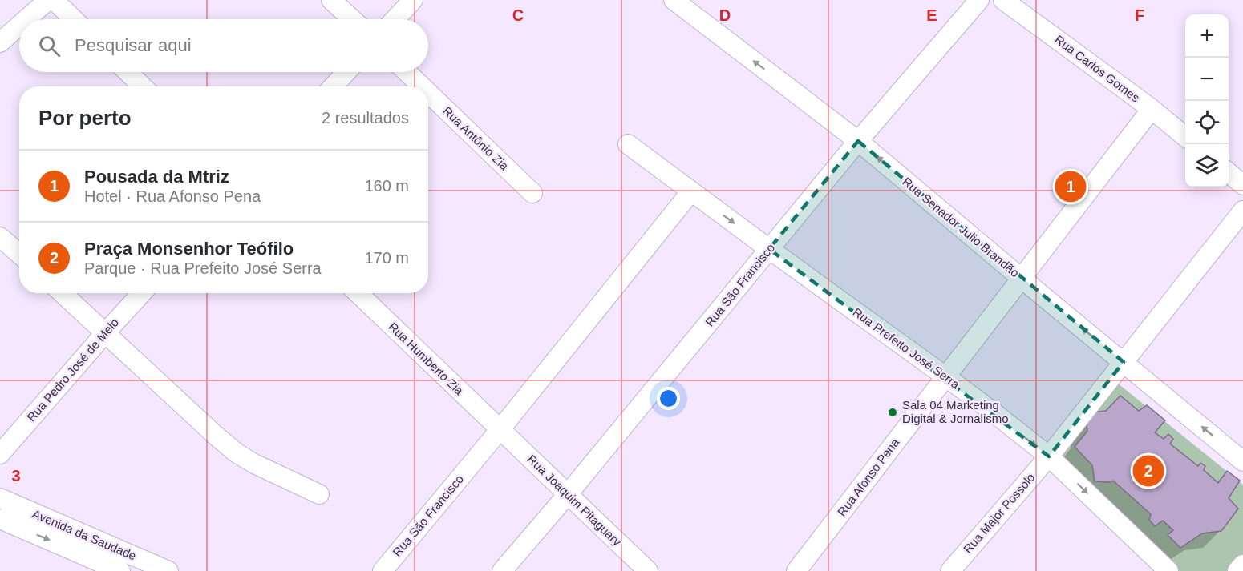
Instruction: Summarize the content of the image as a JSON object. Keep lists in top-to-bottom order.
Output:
{
  "streets": {
    "street": [
      "Rua Carlos Gomes",
      "Rua Antônio Zia",
      "Rua Senador Julio Brandão",
      "Rua São Francisco",
      "Rua Prefeito José Serra",
      "Rua Humberto Zia",
      "Rua Pedro José de Melo",
      "Rua Afonso Pena",
      "Rua Joaquim Pitaguary",
      "Rua Major Possolo",
      "Avenida da Saudade"
    ]
  },
  "crossings": [
    ["Rua Carlos Gomes", "Rua Afonso Pena"],
    ["Rua Senador Julio Brandão", "Rua São Francisco"],
    ["Rua Senador Julio Brandão", "Rua Afonso Pena"],
    ["Rua Senador Julio Brandão", "Rua Major Possolo"],
    ["Rua São Francisco", "Rua Prefeito José Serra"],
    ["Rua São Francisco", "Rua Humberto Zia"],
    ["Rua São Francisco", "Rua Joaquim Pitaguary"],
    ["Rua Prefeito José Serra", "Rua Afonso Pena"],
    ["Rua Prefeito José Serra", "Rua Major Possolo"],
    ["Rua Humberto Zia", "Rua Joaquim Pitaguary"]
  ],
  "one_way": ["Rua Senador Julio Brandão", "Rua Prefeito José Serra"],
  "places": ["Sala 04 Marketing Digital & Jornalismo"],
  "page": {
    "map_buttons": ["+", "−"],
    "search": "Pesquisar aqui",
    "heading": ["Por perto", "2 resultados"],
    "list": [
      {
        "mark": "1",
        "name": "Pousada da Mtriz",
        "note": "Hotel · Rua Afonso Pena",
        "value": "160 m"
      },
      {
        "mark": "2",
        "name": "Praça Monsenhor Teófilo",
        "note": "Parque · Rua Prefeito José Serra",
        "value": "170 m"
      }
    ],
    "pins": ["1", "2"]
  },
  "grid": {
    "columns": [
      "C",
      "D",
      "E",
      "F"
    ],
    "rows": ["3"]
  }
}
